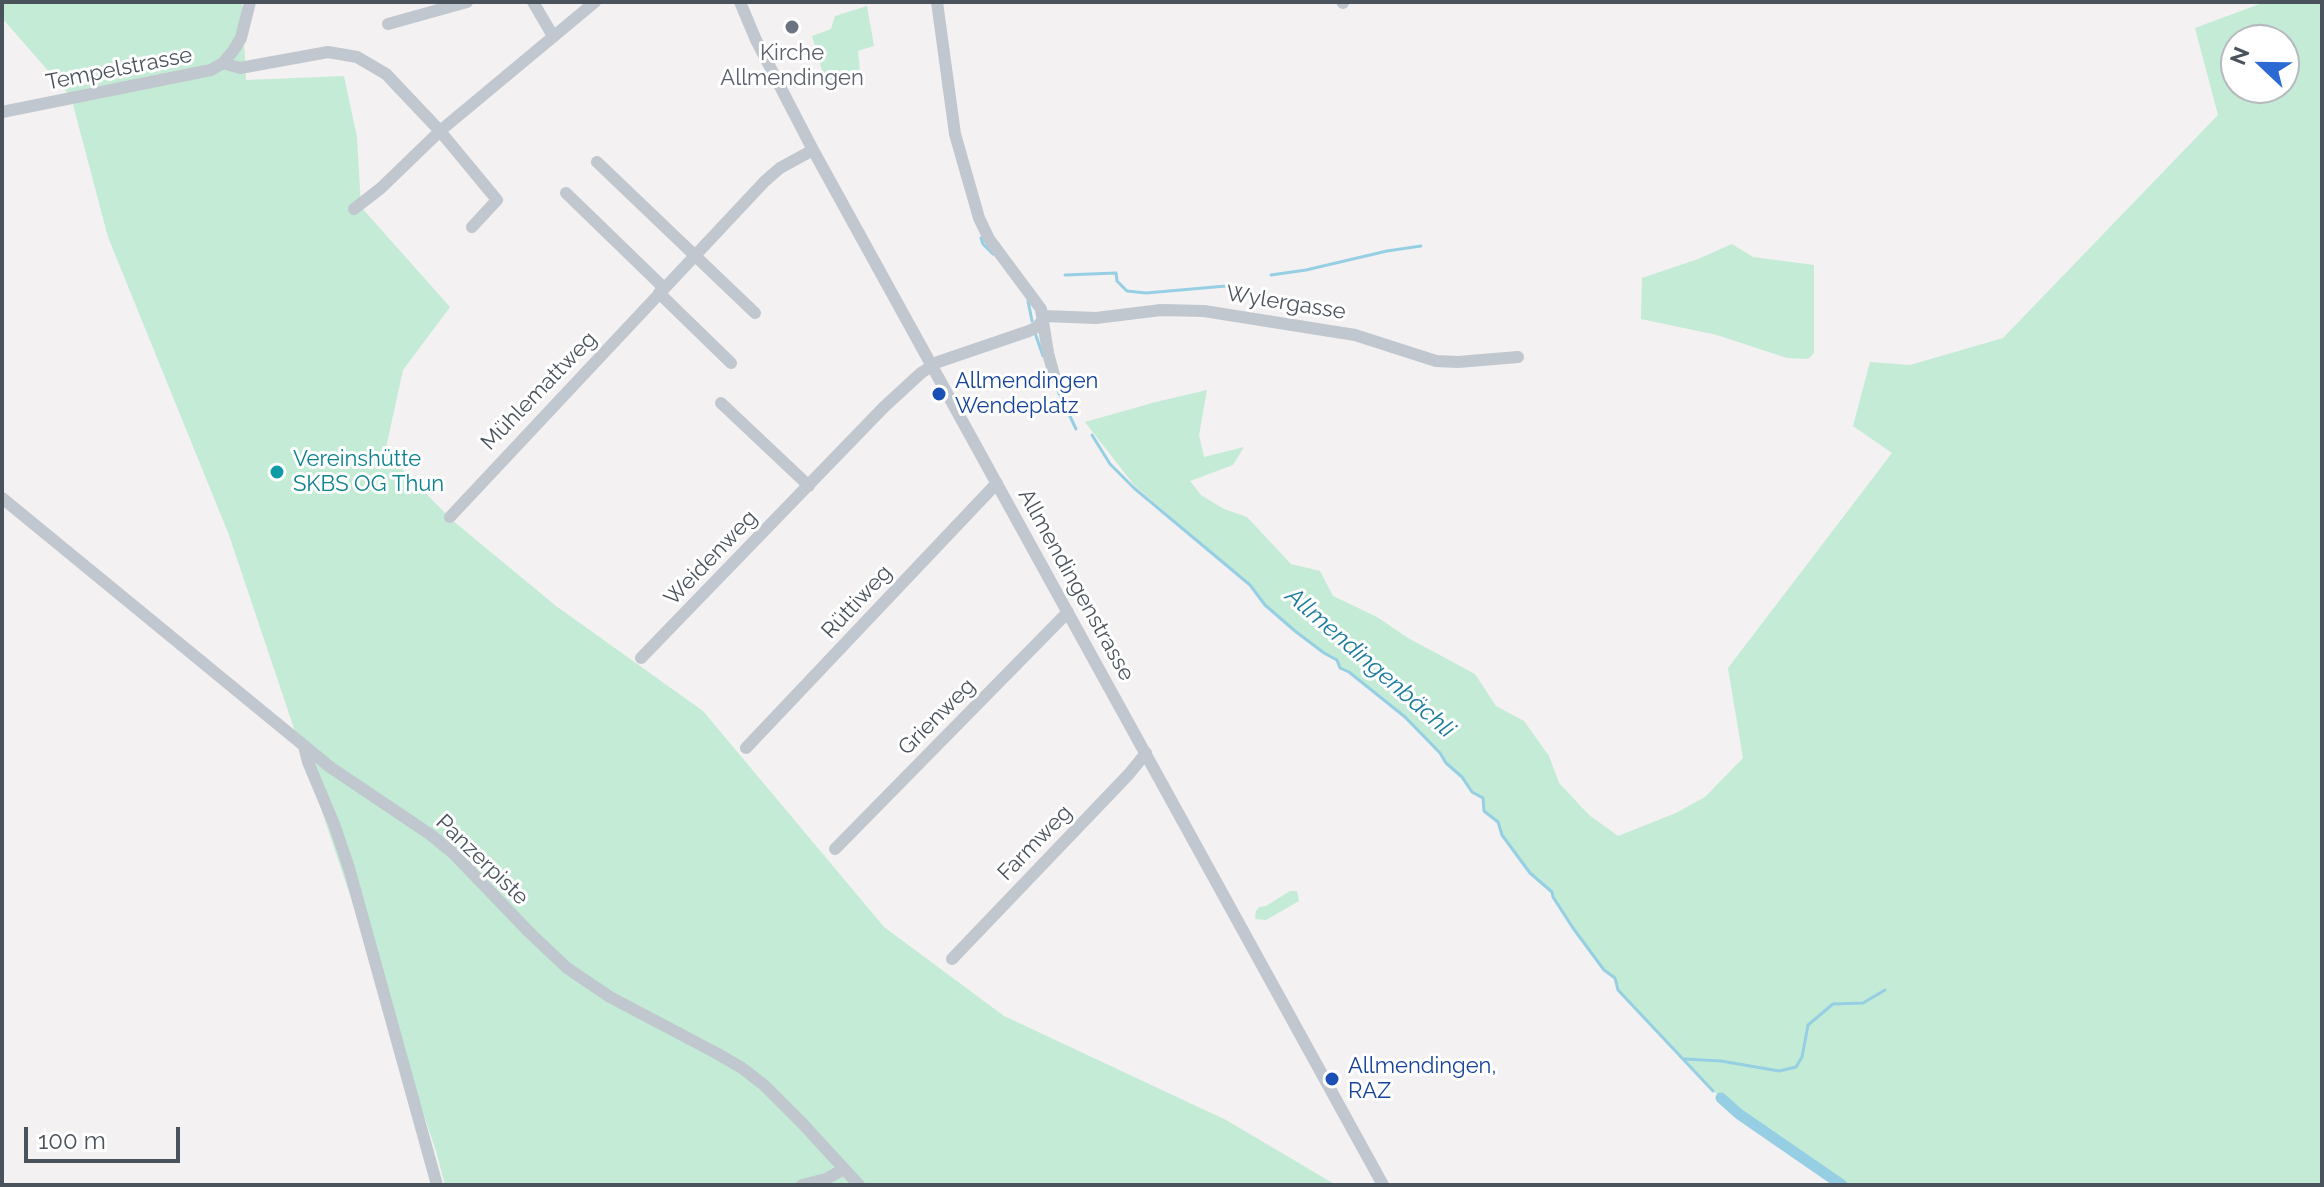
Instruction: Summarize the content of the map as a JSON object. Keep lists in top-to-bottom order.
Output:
{
  "streets": {
    "street": [
      "Tempelstrasse",
      "Wylergasse",
      "Mühlemattweg",
      "Weidenweg",
      "Allmendingenstrasse",
      "Rüttiweg",
      "Grienweg",
      "Farmweg",
      "Panzerpiste"
    ]
  },
  "crossings": [
    ["Mühlemattweg", "Allmendingenstrasse"],
    ["Weidenweg", "Allmendingenstrasse"],
    ["Allmendingenstrasse", "Rüttiweg"],
    ["Allmendingenstrasse", "Grienweg"],
    ["Allmendingenstrasse", "Farmweg"]
  ],
  "water": ["Allmendingenbächli"],
  "places": [
    "Kirche Allmendingen",
    "Allmendingen Wendeplatz",
    "Vereinshütte SKBS OG Thun",
    "Allmendingen, RAZ"
  ],
  "scale_bar": "100 m",
  "north": "left"
}
